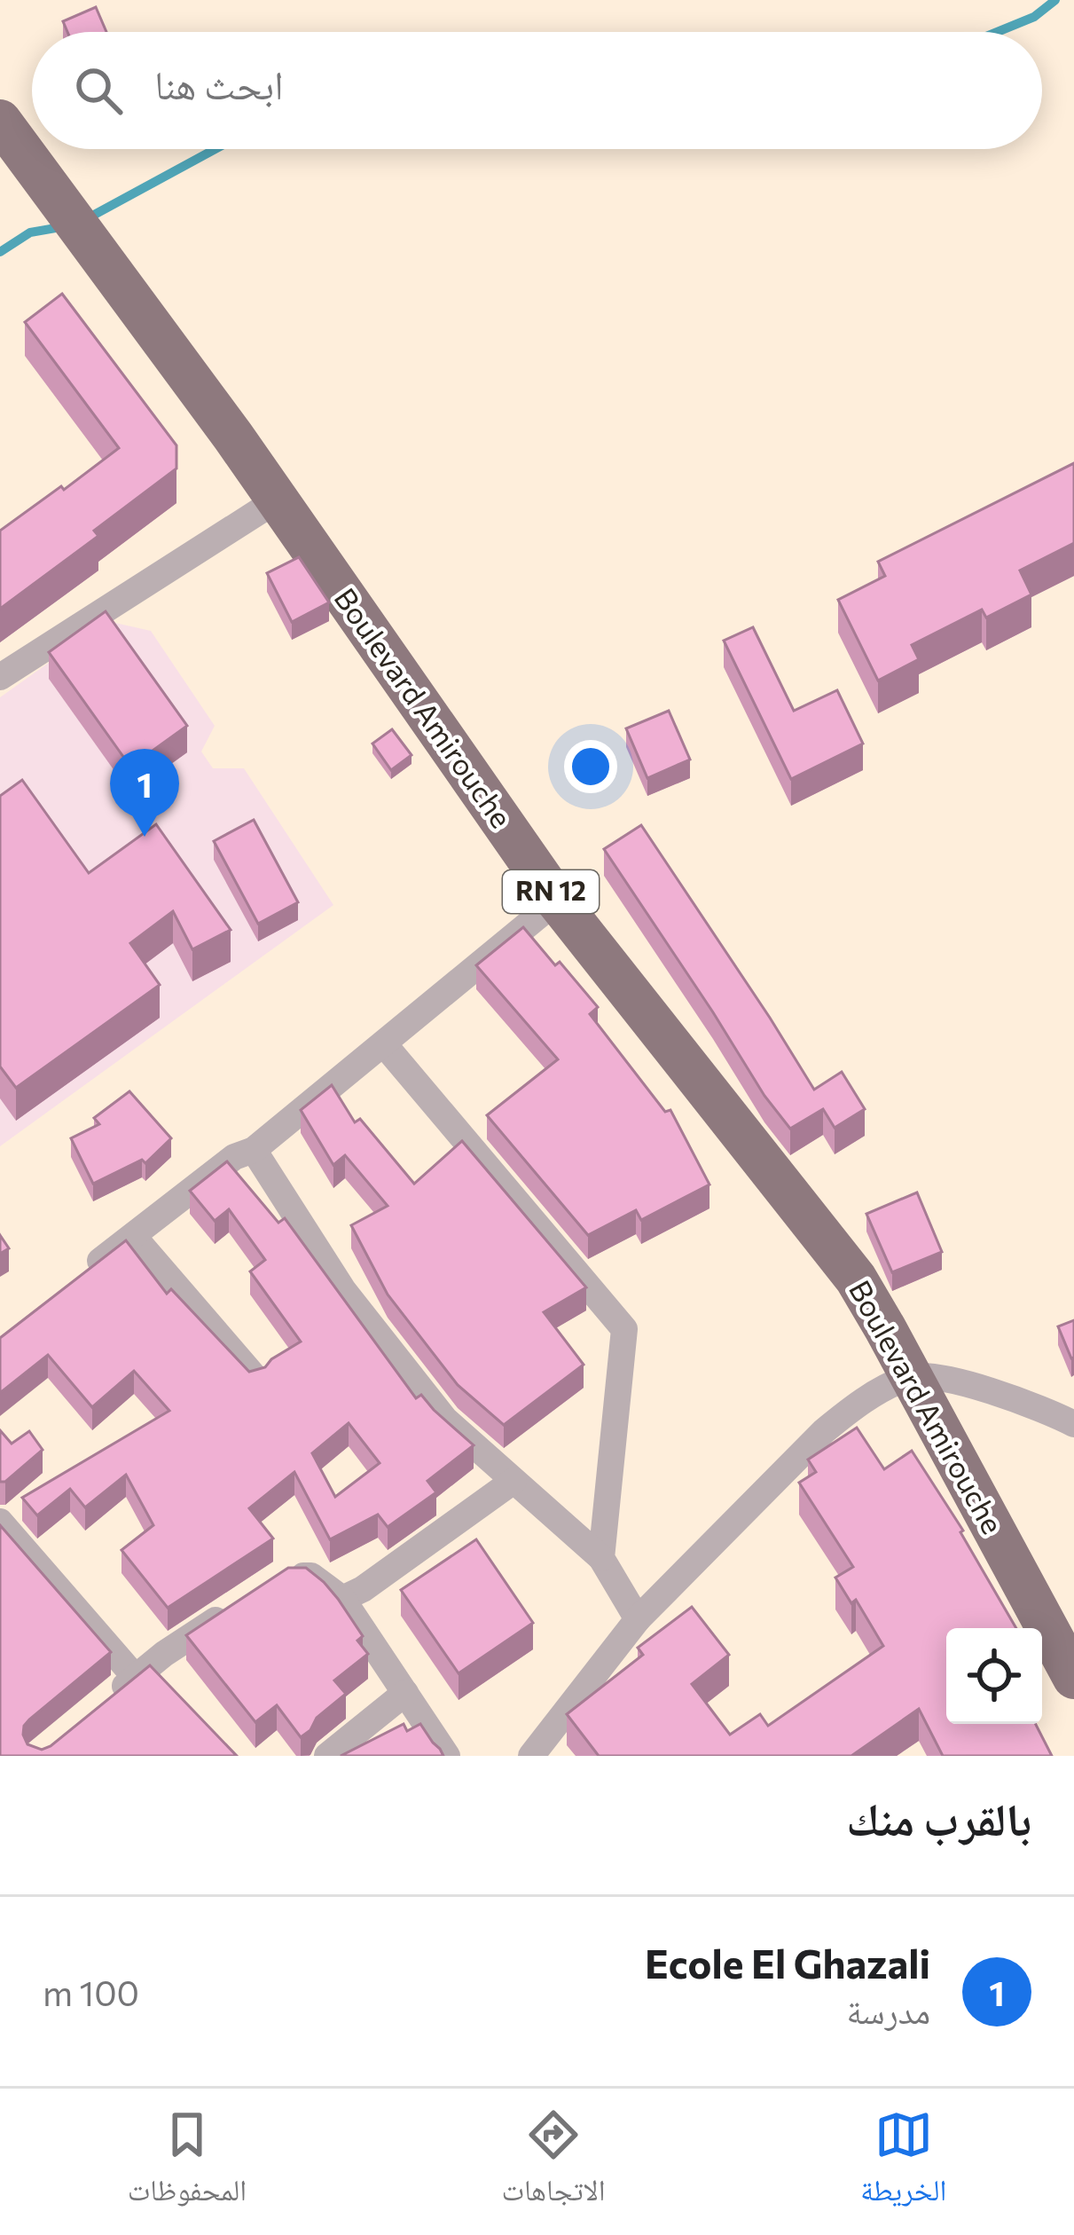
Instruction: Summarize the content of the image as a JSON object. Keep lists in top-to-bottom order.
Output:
{
  "streets": {
    "main road": ["Boulevard Amirouche", "RN 12"]
  },
  "page": {
    "search": "ابحث هنا",
    "pins": "1",
    "heading": "بالقرب منك",
    "list": [
      {
        "mark": "1",
        "name": "Ecole El Ghazali",
        "note": "مدرسة",
        "value": "100 m"
      }
    ],
    "nav": ["الخريطة", "الاتجاهات", "المحفوظات"]
  }
}
